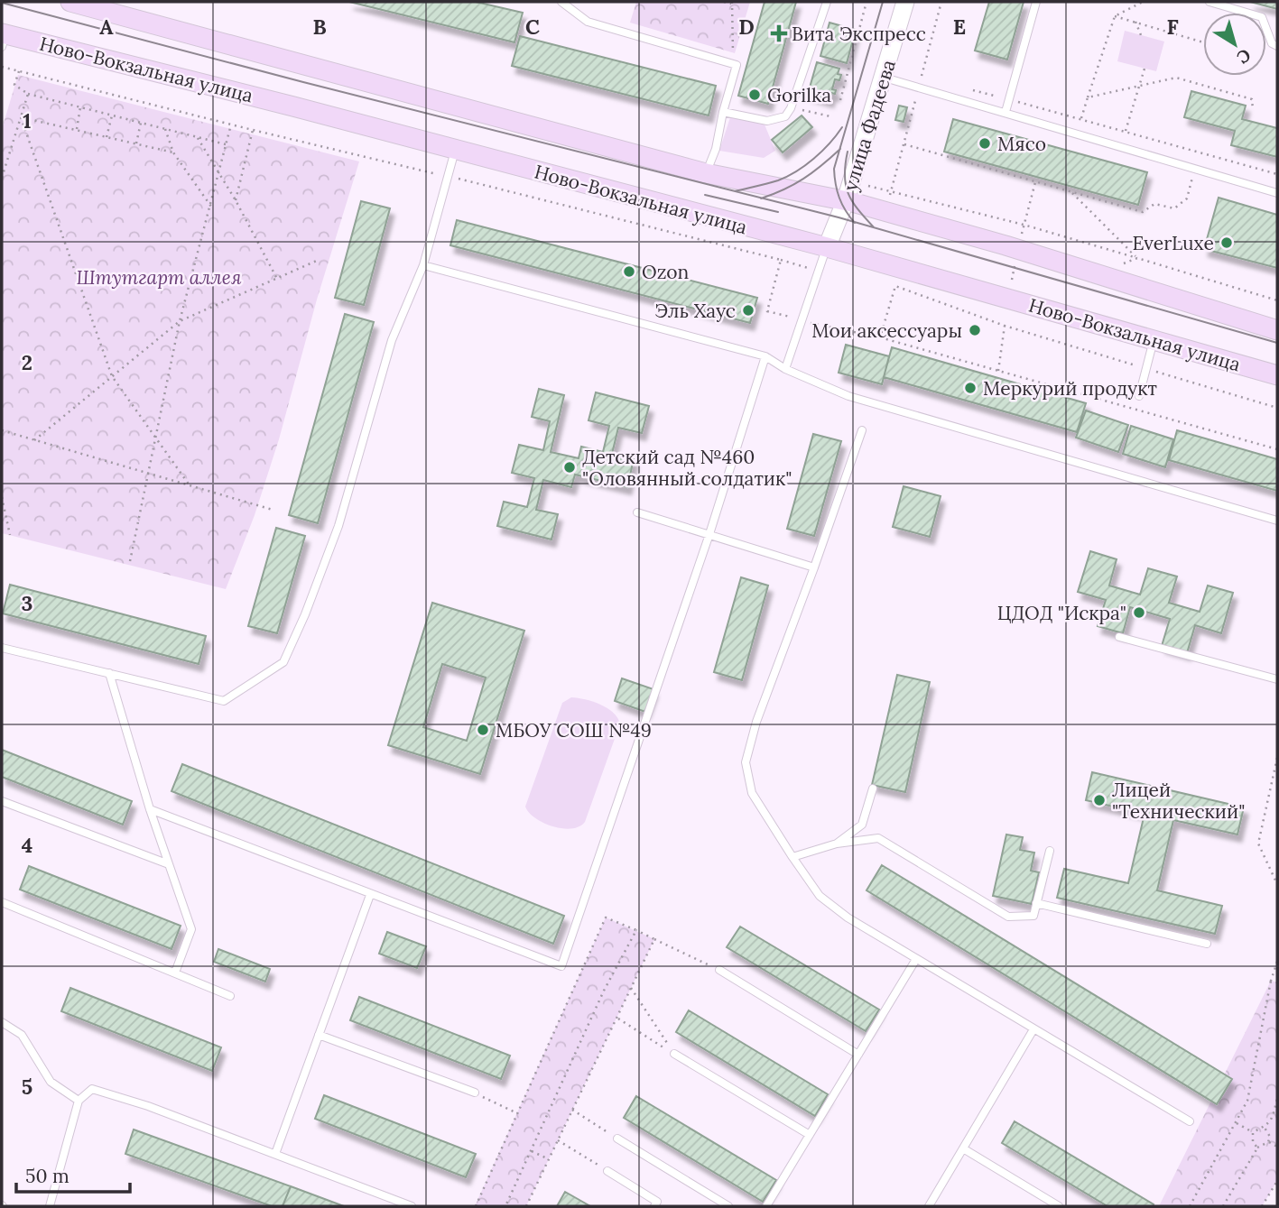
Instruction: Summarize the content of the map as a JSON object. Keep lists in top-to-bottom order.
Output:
{
  "streets": {
    "main road": ["Ново-Вокзальная улица"],
    "street": ["улица Фадеева"]
  },
  "crossings": [
    ["Ново-Вокзальная улица", "улица Фадеева"]
  ],
  "parks": ["Штутгарт аллея"],
  "places": {
    "health": ["Вита Экспресс"],
    "other": [
      "Gorilka",
      "Мясо",
      "EverLuxe",
      "Ozon",
      "Эль Хаус",
      "Мои аксессуары",
      "Меркурий продукт",
      "Детский сад №460 \"Оловянный солдатик\"",
      "ЦДОД \"Искра\"",
      "МБОУ СОШ №49",
      "Лицей \"Технический\""
    ]
  },
  "scale_bar": "50 m",
  "north": "bottom right",
  "grid": {
    "columns": [
      "A",
      "B",
      "C",
      "D",
      "E",
      "F"
    ],
    "rows": [
      "1",
      "2",
      "3",
      "4",
      "5"
    ]
  }
}
